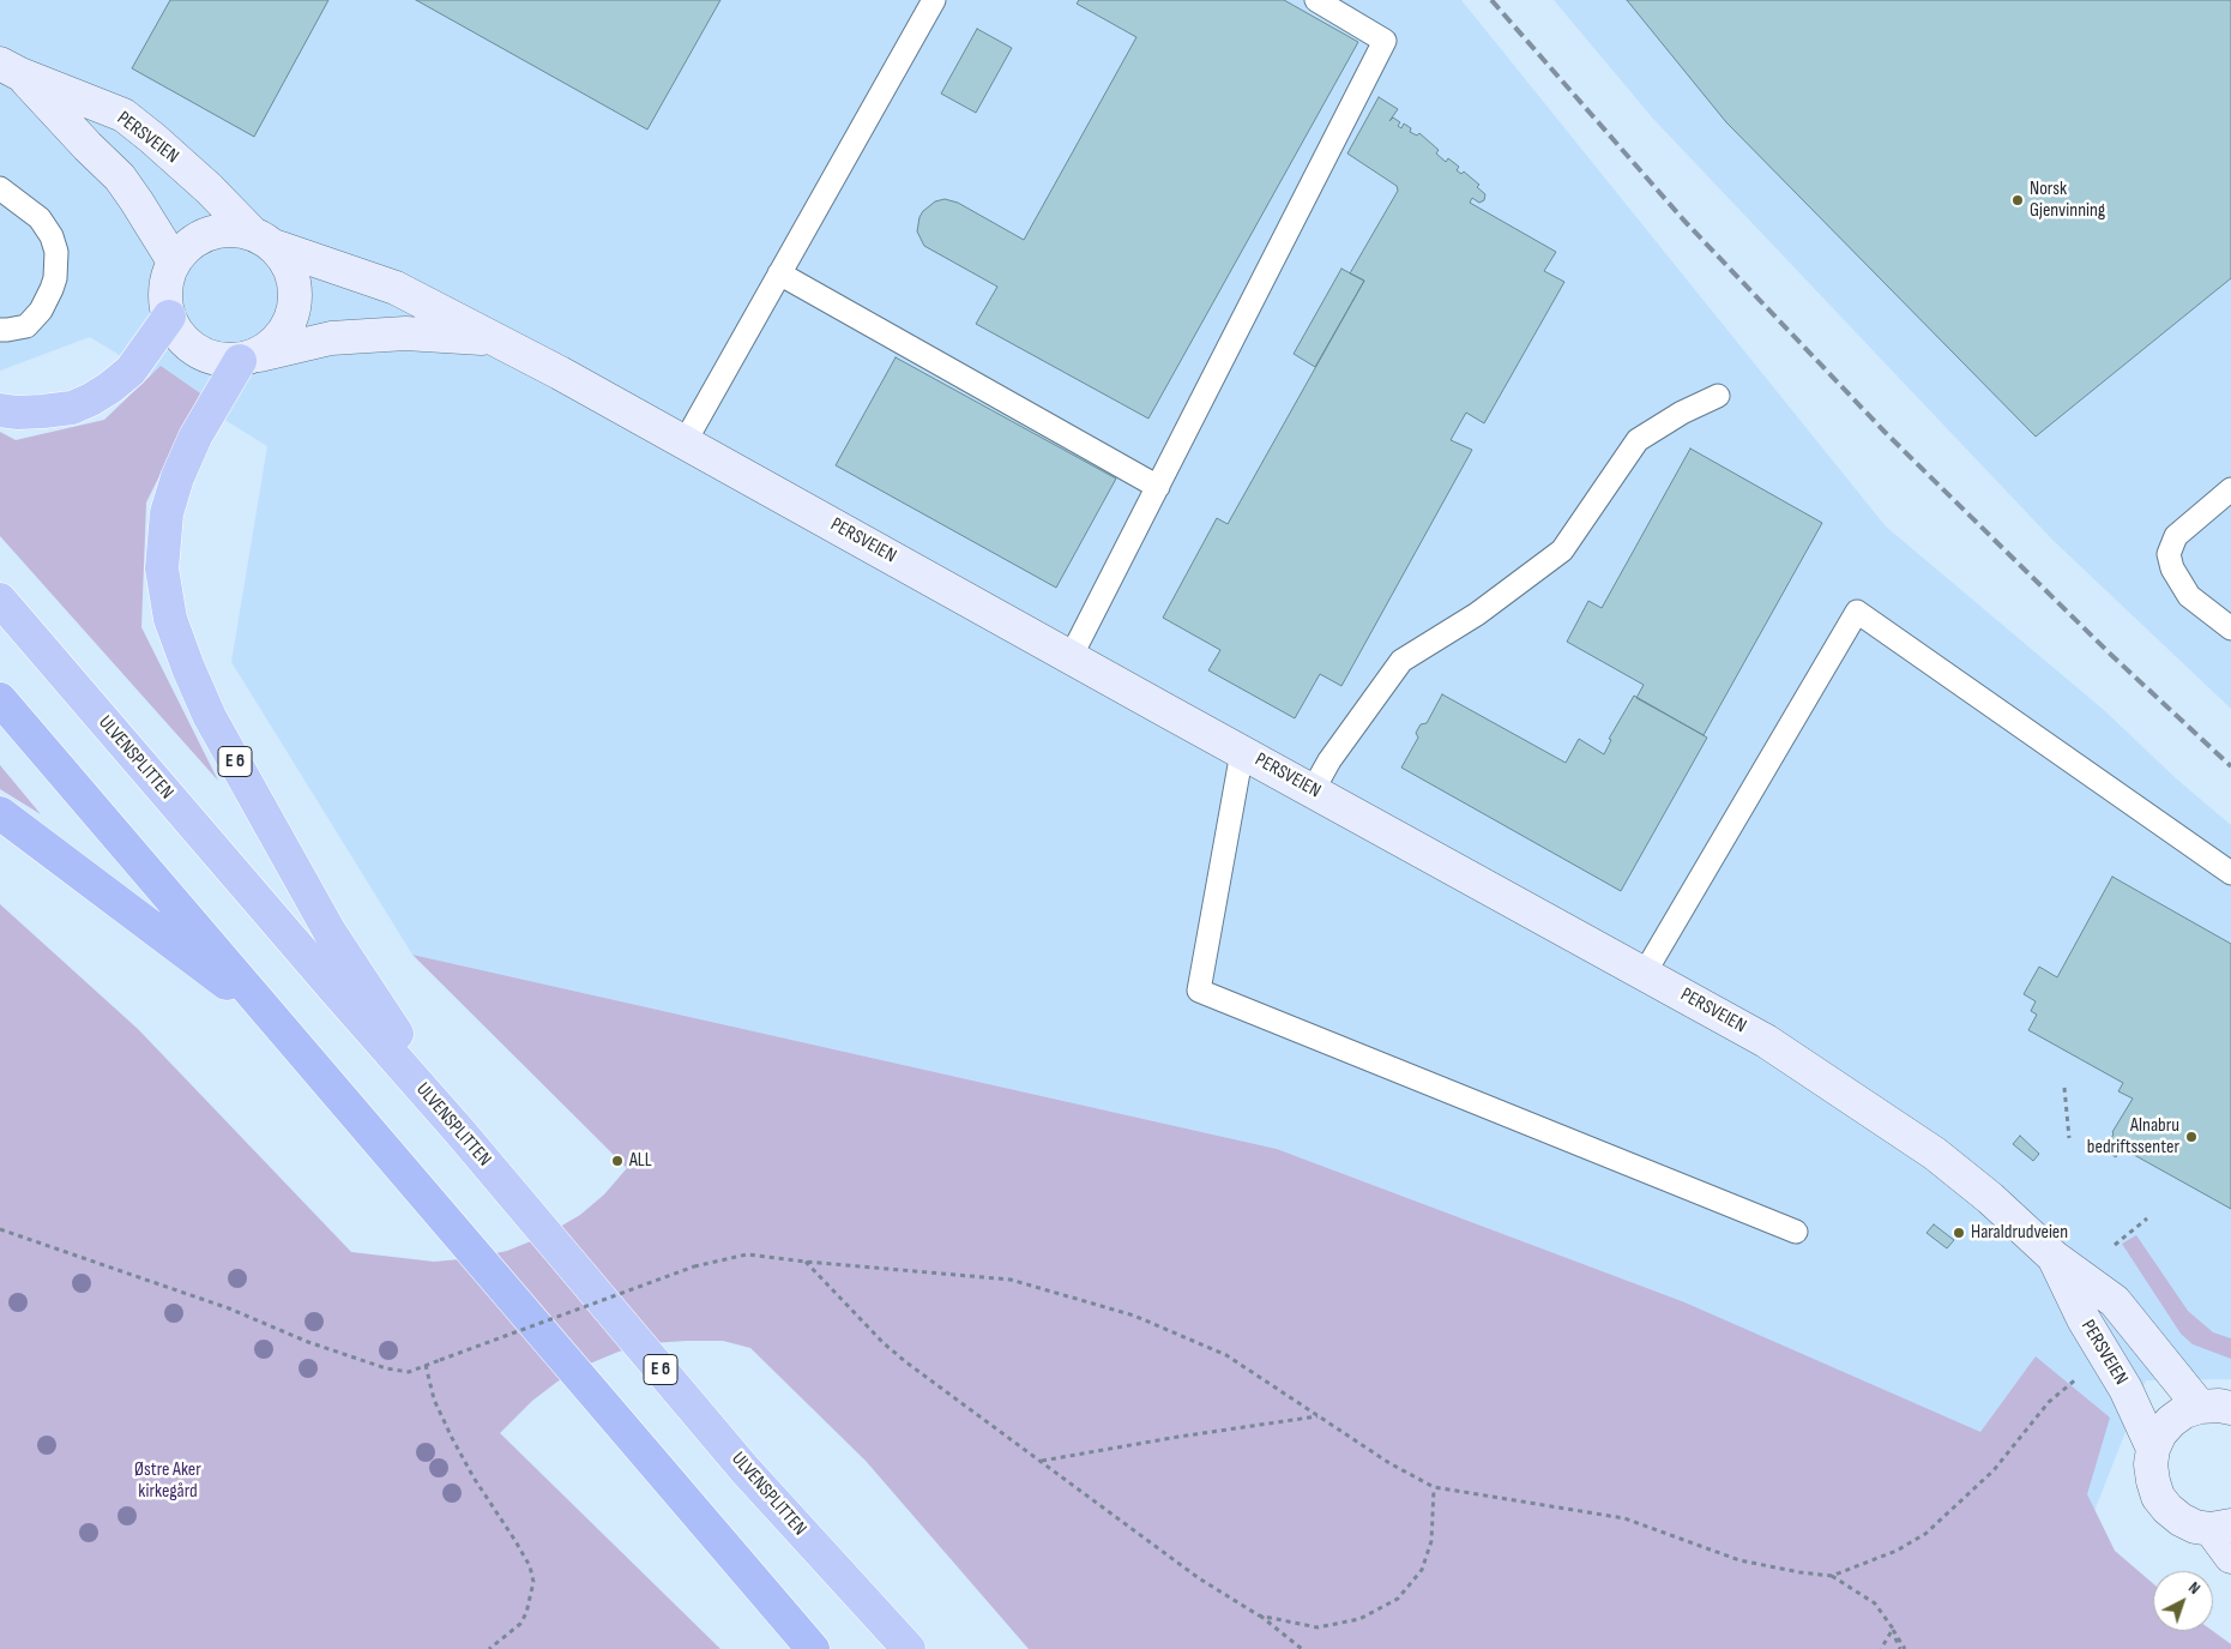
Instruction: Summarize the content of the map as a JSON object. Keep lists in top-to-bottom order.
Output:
{
  "streets": {
    "highway": ["ULVENSPLITTEN", "E 6"],
    "main road": ["PERSVEIEN"]
  },
  "crossings": [
    ["PERSVEIEN", "E 6"],
    ["ULVENSPLITTEN", "E 6"]
  ],
  "parks": ["Østre Aker kirkegård"],
  "places": [
    "Norsk Gjenvinning",
    "Alnabru bedriftssenter",
    "ALL",
    "Haraldrudveien"
  ],
  "north": "top right"
}
